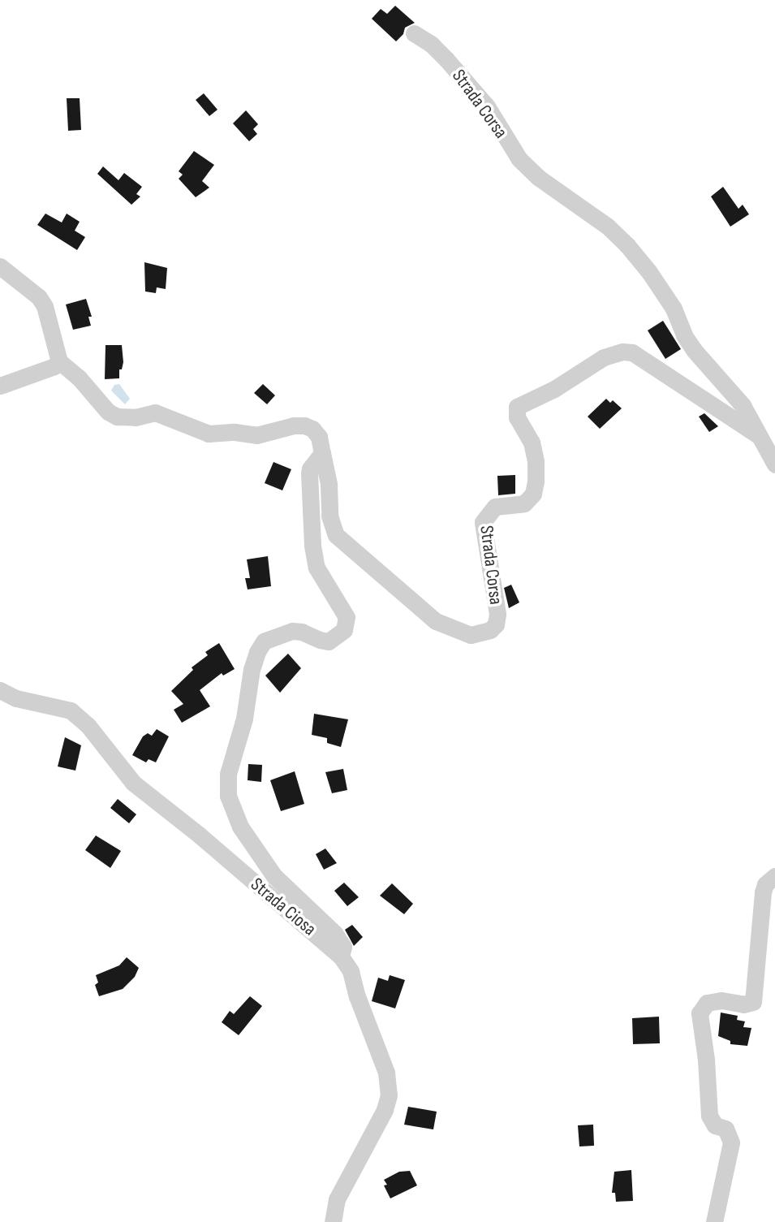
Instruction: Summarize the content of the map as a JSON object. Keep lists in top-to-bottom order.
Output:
{
  "streets": {
    "street": ["Strada Corsa", "Strada Ciosa"]
  }
}
